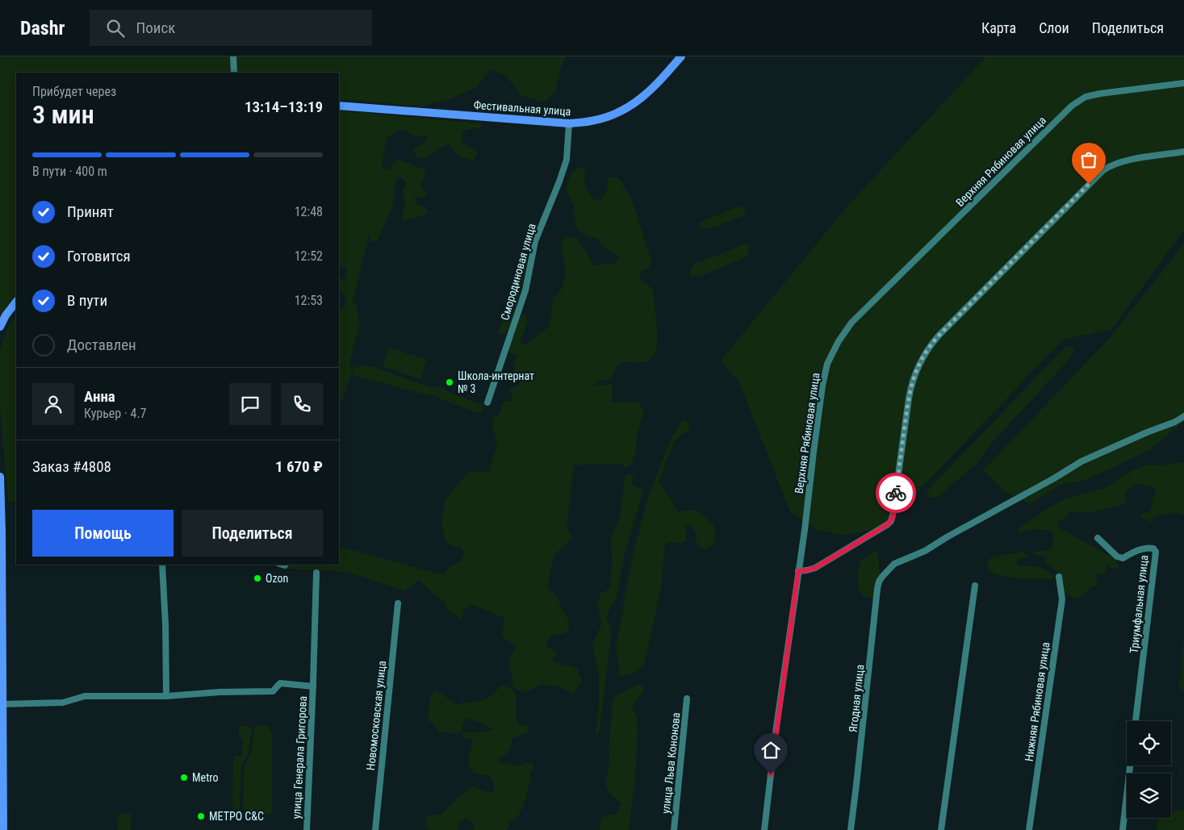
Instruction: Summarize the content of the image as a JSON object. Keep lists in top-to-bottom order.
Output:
{
  "streets": {
    "main road": ["Фестивальная улица"],
    "street": [
      "Верхняя Рябиновая улица",
      "Смородиновая улица",
      "Триумфальная улица",
      "Ягодная улица",
      "Нижняя Рябиновая улица",
      "Новомосковская улица",
      "улица Генерала Григорова",
      "улица Льва Кононова"
    ]
  },
  "crossings": [
    ["Фестивальная улица", "Смородиновая улица"]
  ],
  "places": [
    "Школа-интернат № 3",
    "Ozon",
    "Metro",
    "МЕТРО С&С"
  ],
  "page": {
    "header": "Dashr",
    "search": "Поиск",
    "nav": ["Карта", "Слои", "Поделиться"],
    "heading": ["3 мин", "Прибудет через", "13:14–13:19"],
    "panel": [
      "Анна",
      "Курьер · 4.7",
      "Заказ #4808",
      "1 670 ₽"
    ],
    "bar": "В пути · 400 m",
    "list": [
      ["Принят", "12:48"],
      ["Готовится", "12:52"],
      ["В пути", "12:53"],
      "Доставлен"
    ],
    "buttons": ["Помощь", "Поделиться"]
  }
}
